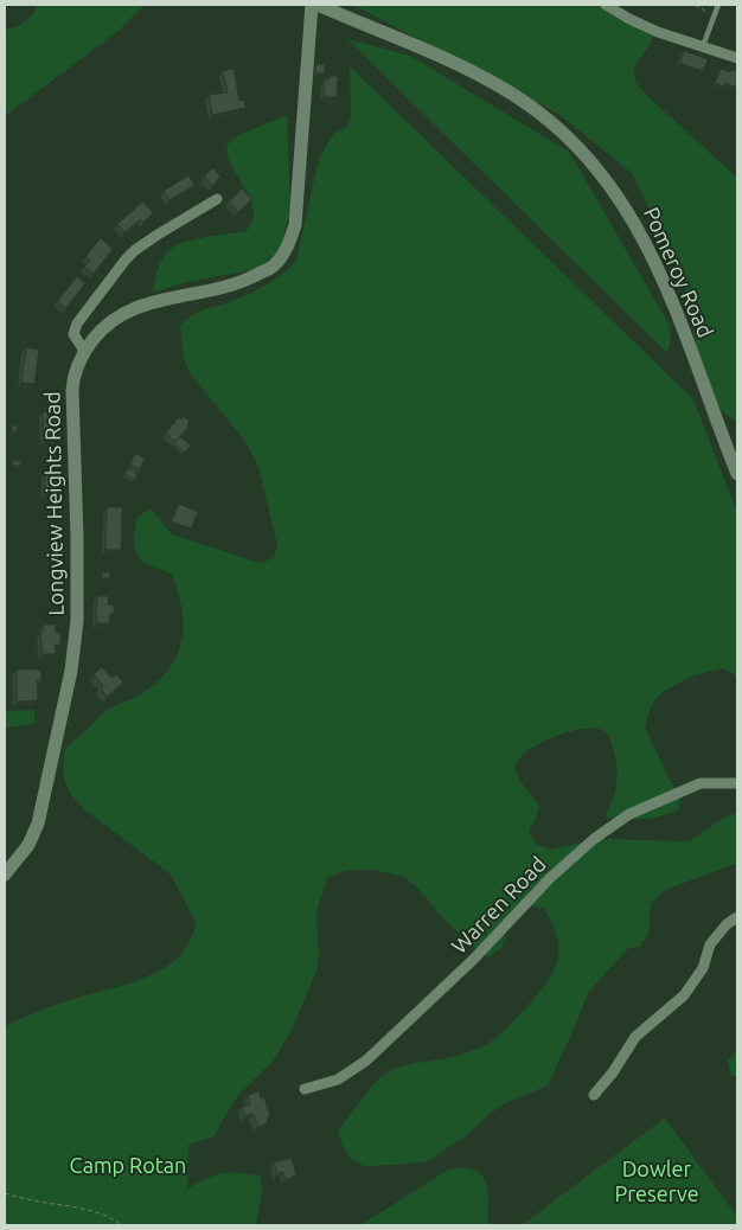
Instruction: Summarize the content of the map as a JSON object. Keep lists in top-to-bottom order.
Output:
{
  "streets": {
    "street": ["Pomeroy Road", "Longview Heights Road", "Warren Road"]
  },
  "parks": ["Camp Rotan", "Dowler Preserve"]
}
